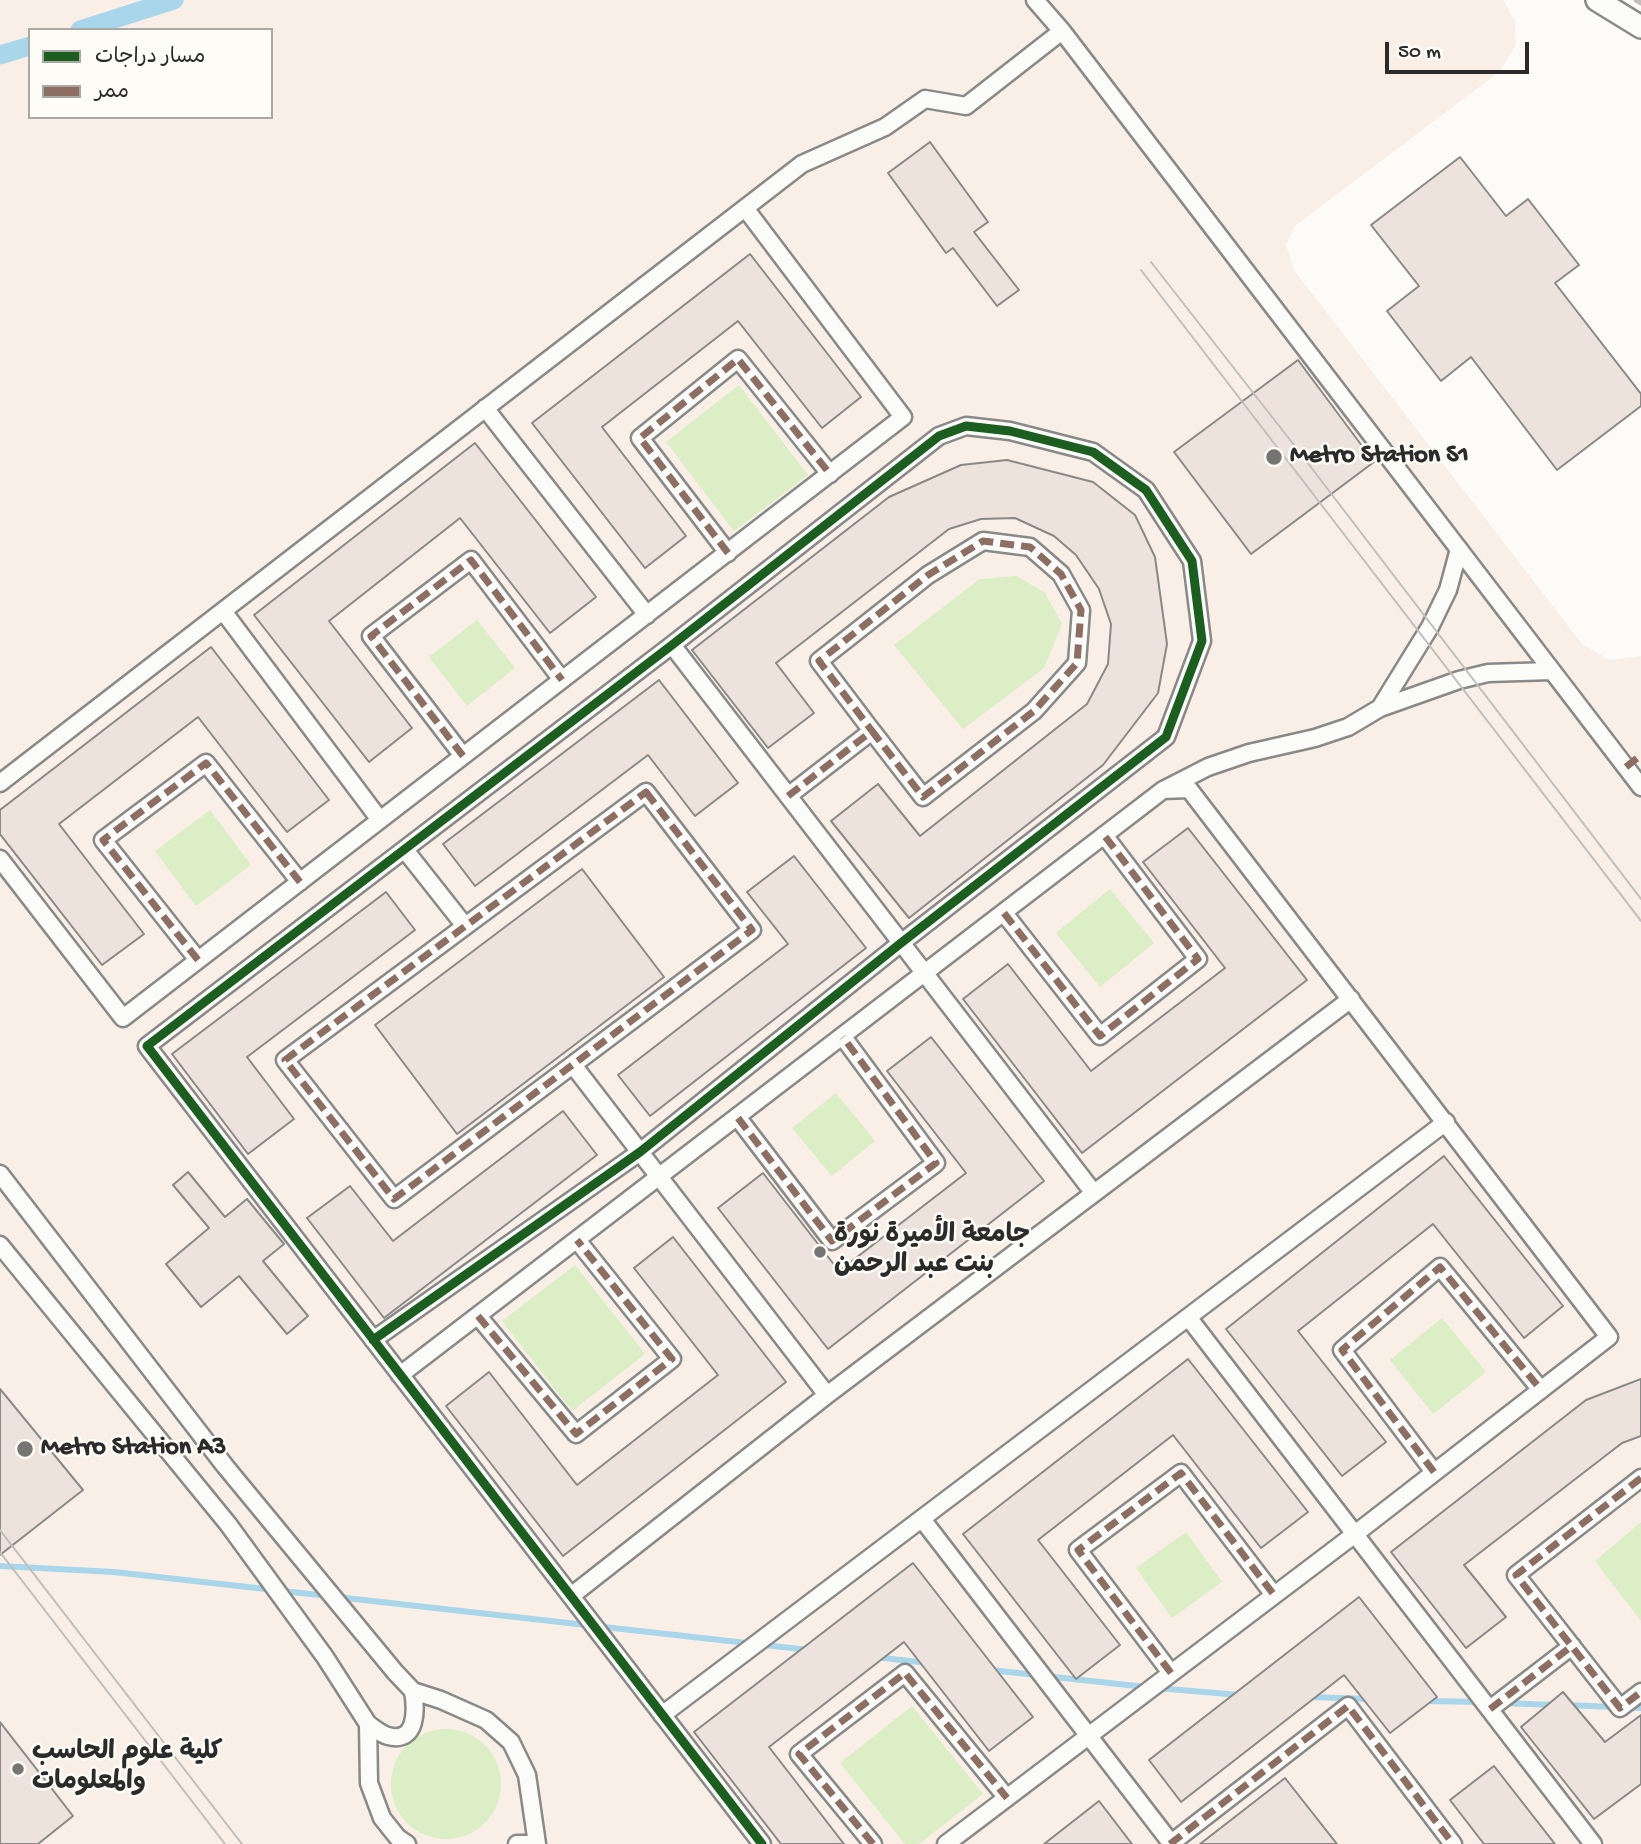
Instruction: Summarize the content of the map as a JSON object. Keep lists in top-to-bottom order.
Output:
{
  "places": [
    "Metro Station S1",
    "جامعة الأميرة نورة بنت عبد الرحمن",
    "Metro Station A3",
    "كلية علوم الحاسب والمعلومات"
  ],
  "legend": ["مسار دراجات", "ممر"],
  "scale_bar": "50 m"
}
